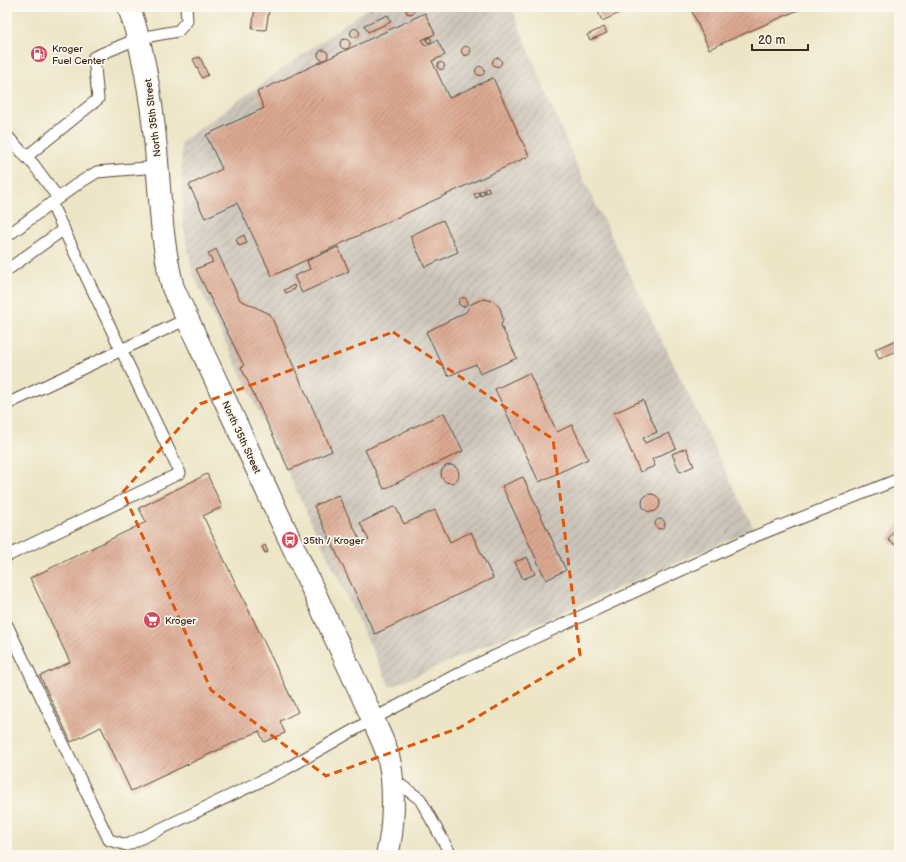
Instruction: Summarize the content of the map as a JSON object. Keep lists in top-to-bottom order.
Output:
{
  "streets": {
    "street": ["North 35th Street"]
  },
  "places": {
    "fuel station": ["Kroger Fuel Center"],
    "bus stop": ["35th / Kroger"],
    "supermarket": ["Kroger"]
  },
  "scale_bar": "20 m"
}
